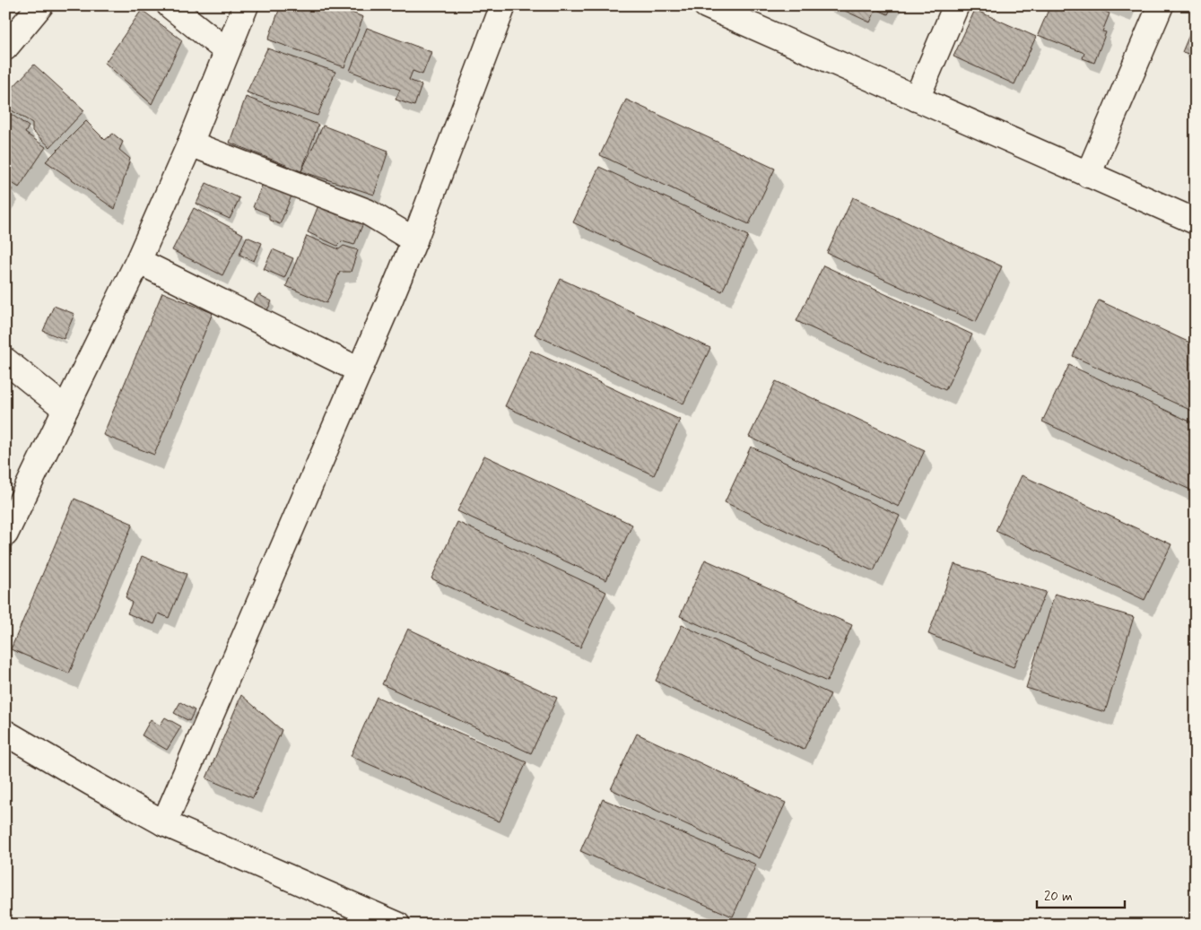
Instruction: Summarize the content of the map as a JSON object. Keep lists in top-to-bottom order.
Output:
{
  "scale_bar": "20 m"
}
